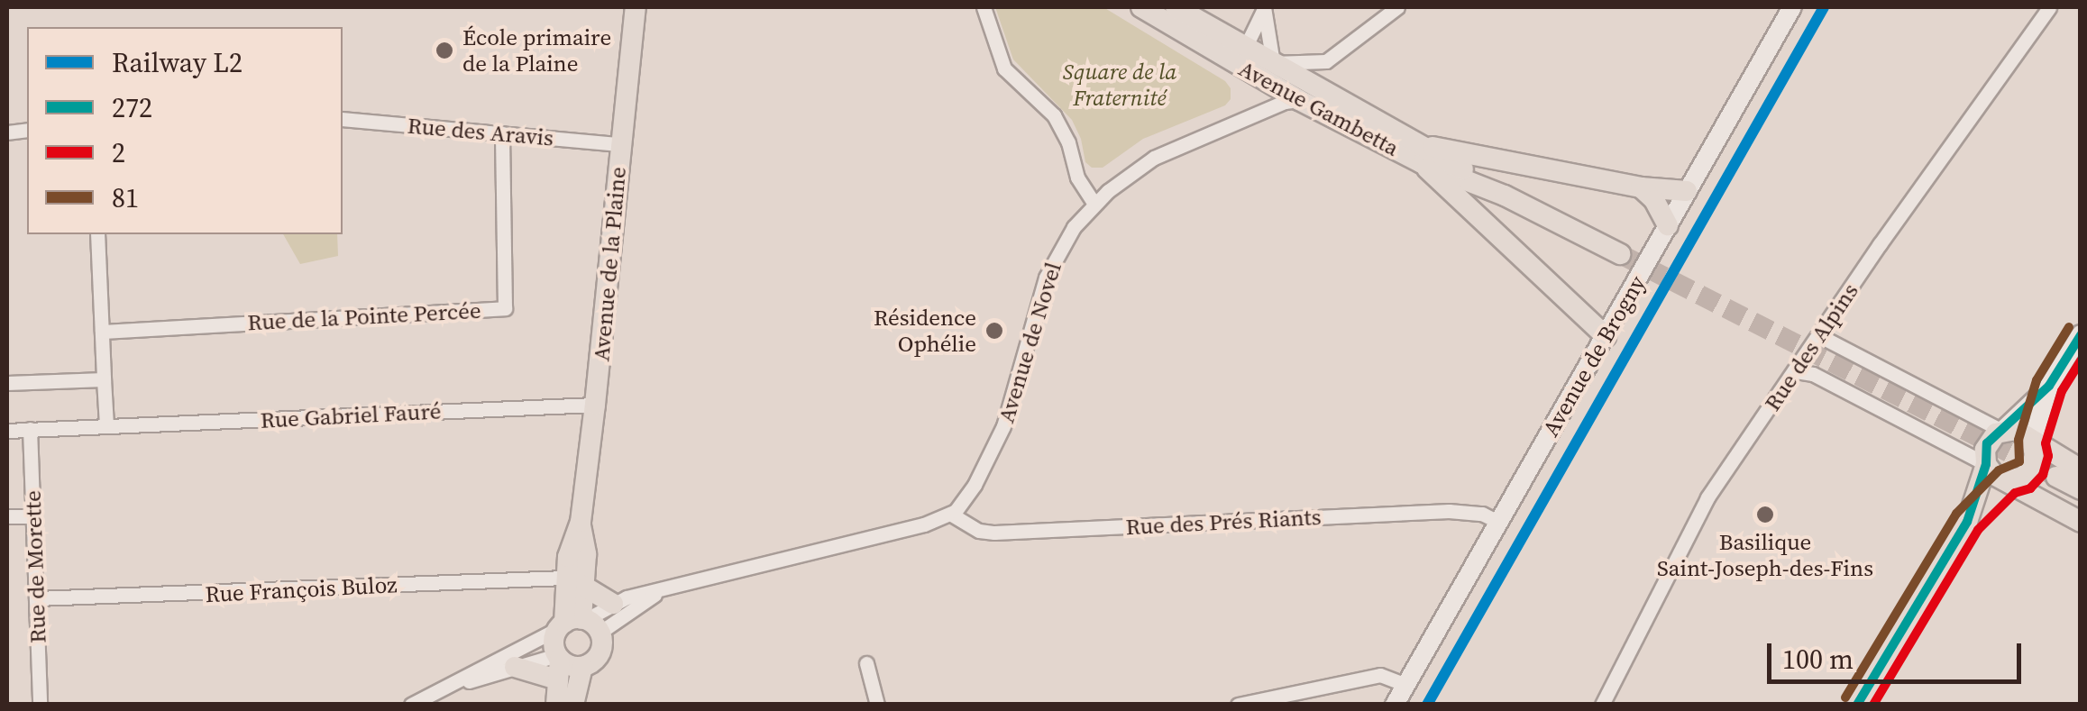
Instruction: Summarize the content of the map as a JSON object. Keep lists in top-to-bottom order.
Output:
{
  "streets": {
    "main road": ["Avenue Gambetta", "Avenue de la Plaine", "Avenue de Brogny"],
    "street": [
      "Rue des Aravis",
      "Rue de la Pointe Percée",
      "Avenue de Novel",
      "Rue des Alpins",
      "Rue Gabriel Fauré",
      "Rue des Prés Riants",
      "Rue de Morette",
      "Rue François Buloz"
    ]
  },
  "crossings": [
    ["Avenue Gambetta", "Avenue de Novel"],
    ["Rue des Aravis", "Avenue de la Plaine"],
    ["Rue des Aravis", "Rue de la Pointe Percée"],
    ["Avenue de la Plaine", "Rue Gabriel Fauré"],
    ["Avenue de la Plaine", "Rue François Buloz"],
    ["Avenue de Novel", "Rue des Prés Riants"],
    ["Avenue de Brogny", "Rue des Prés Riants"],
    ["Rue de Morette", "Rue François Buloz"]
  ],
  "parks": ["Square de la Fraternité"],
  "places": ["École primaire de la Plaine", "Résidence Ophélie", "Basilique Saint-Joseph-des-Fins"],
  "lines": [
    "rail line L2",
    "transit line 81",
    "transit line 272",
    "transit line 2"
  ],
  "legend": [
    "Railway L2",
    "272",
    "2",
    "81"
  ],
  "scale_bar": "100 m"
}
